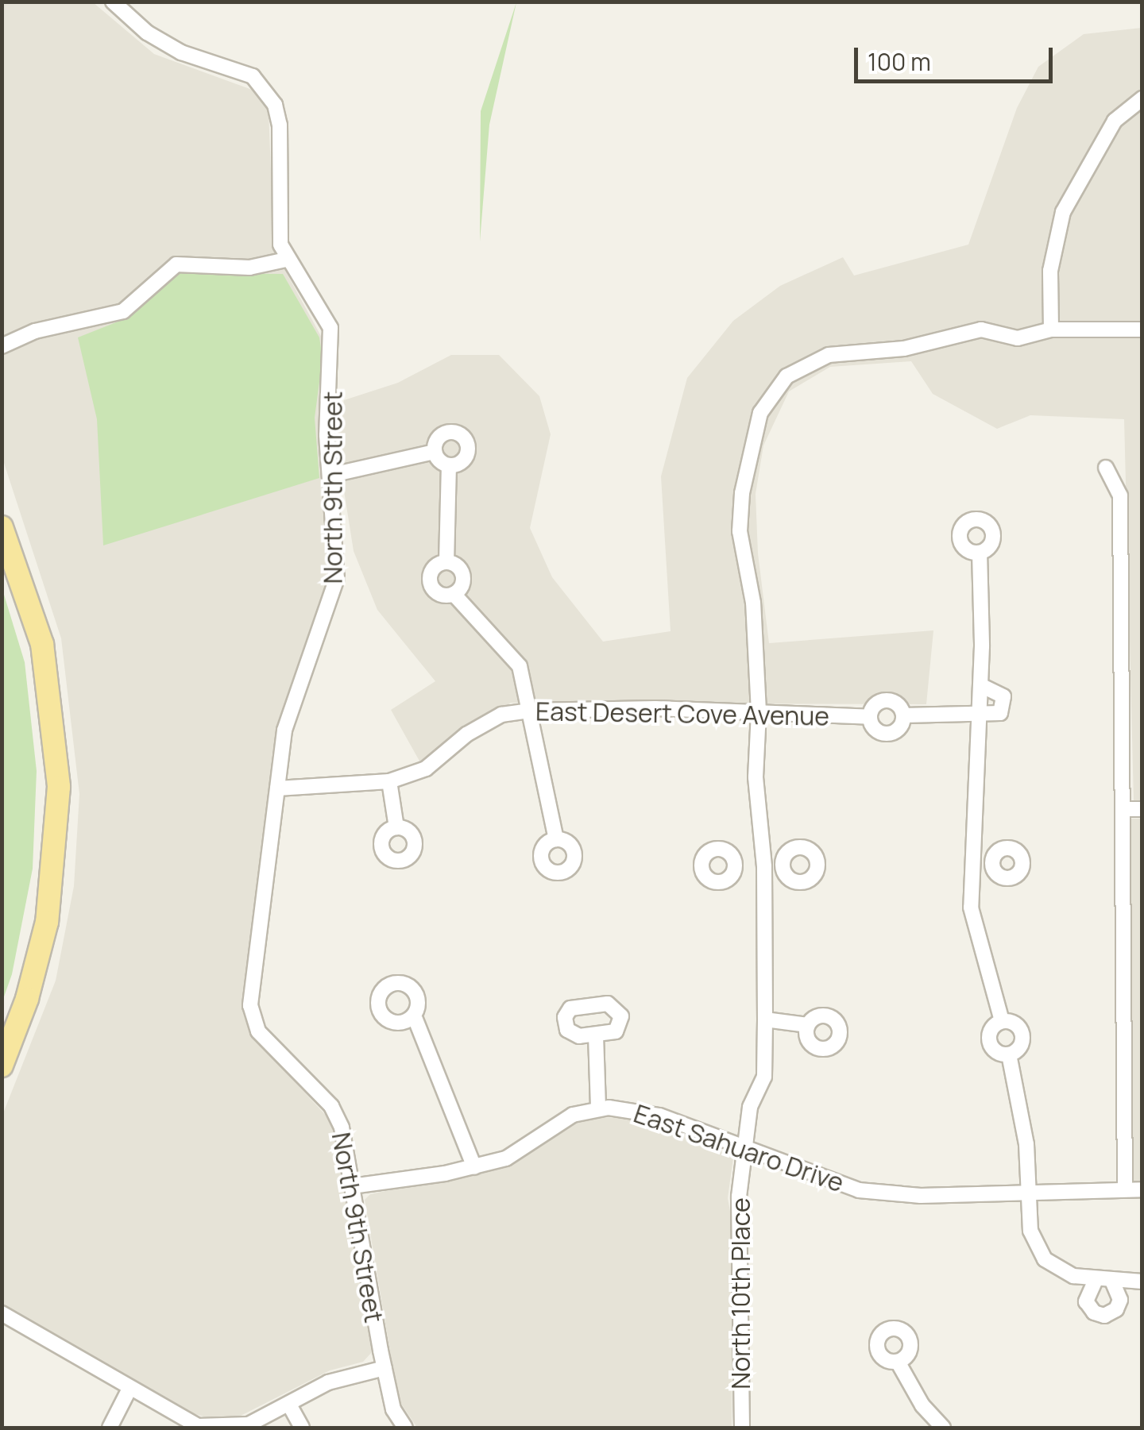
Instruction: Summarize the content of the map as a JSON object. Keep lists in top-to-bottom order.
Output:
{
  "streets": {
    "street": [
      "North 9th Street",
      "East Desert Cove Avenue",
      "East Sahuaro Drive",
      "North 10th Place"
    ]
  },
  "crossings": [
    ["North 9th Street", "East Desert Cove Avenue"],
    ["North 9th Street", "East Sahuaro Drive"],
    ["East Desert Cove Avenue", "North 10th Place"],
    ["East Sahuaro Drive", "North 10th Place"]
  ],
  "scale_bar": "100 m"
}
